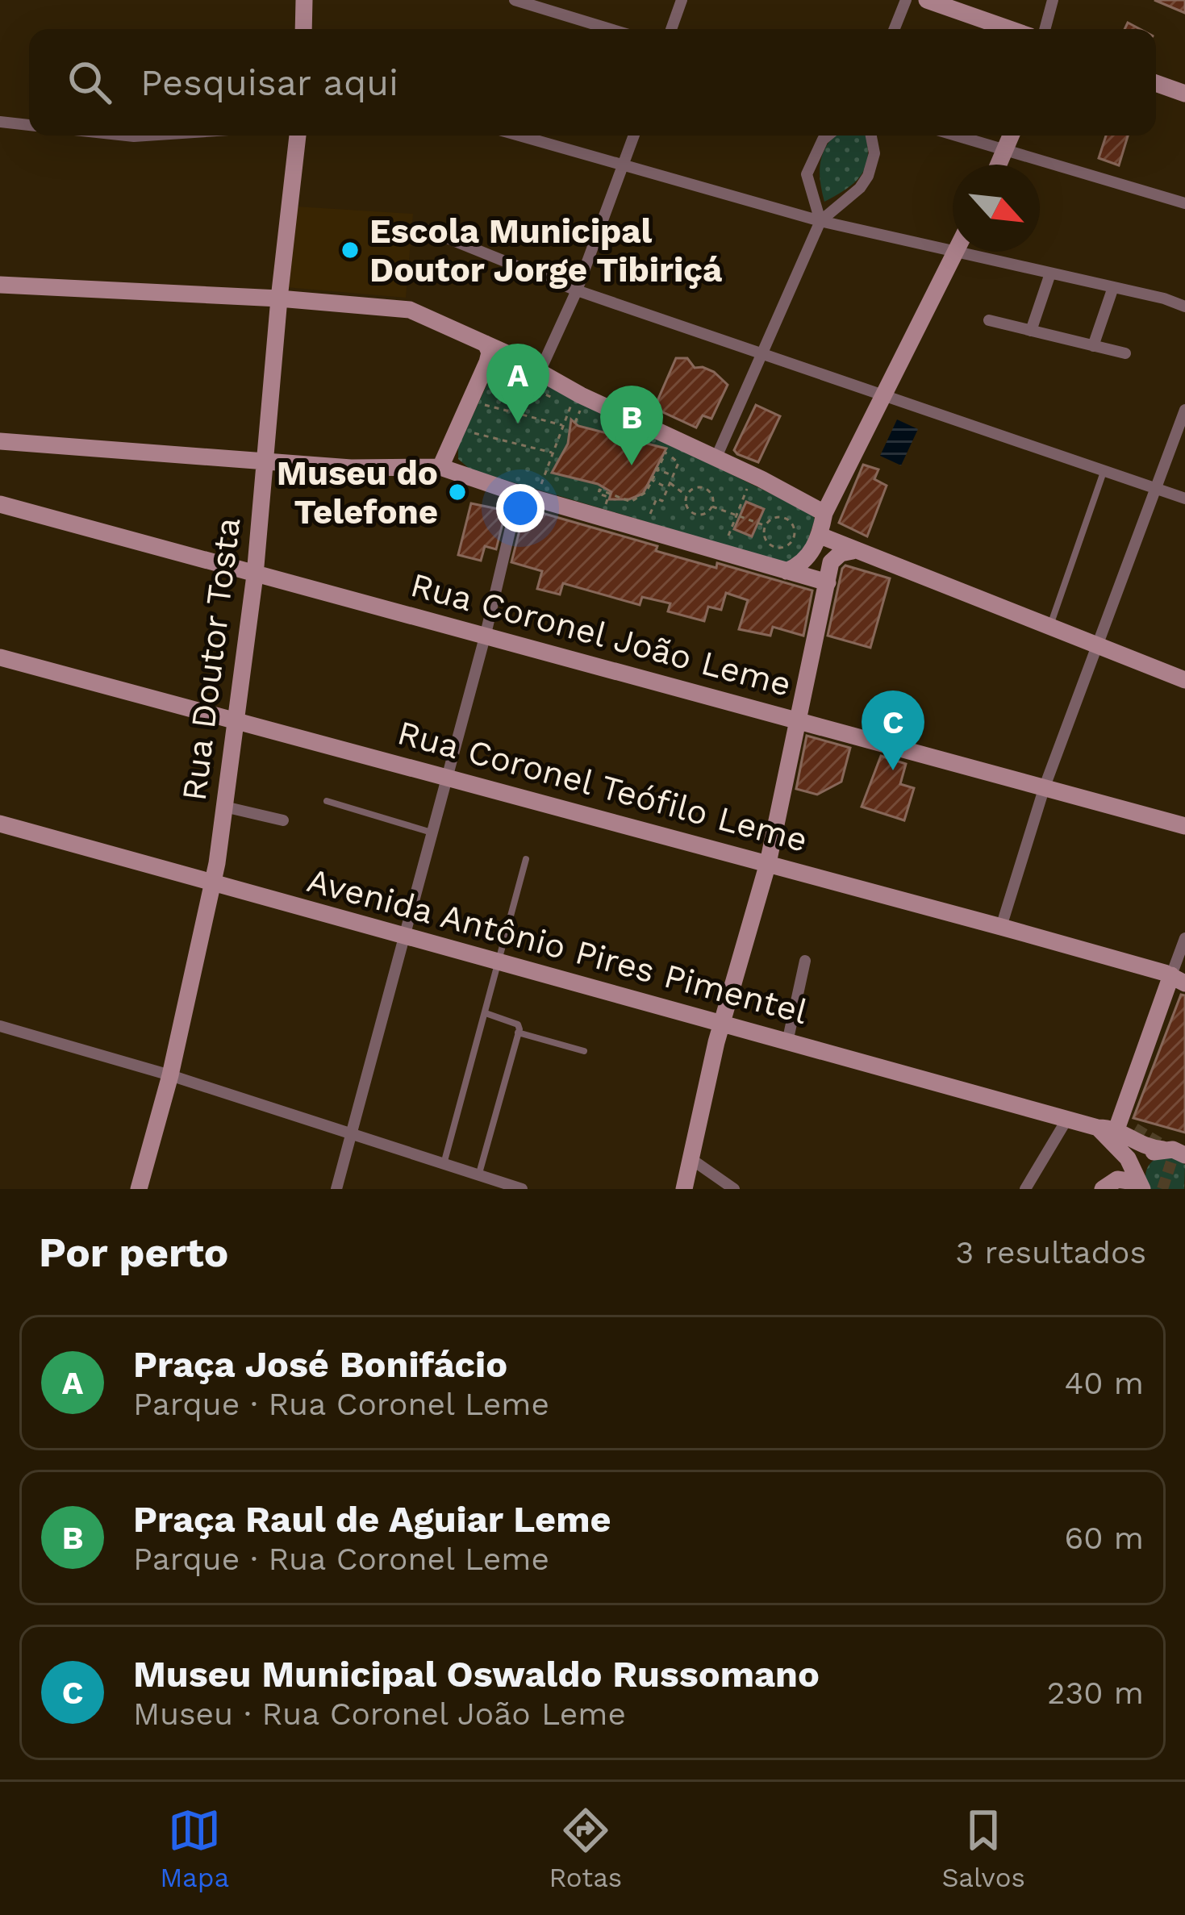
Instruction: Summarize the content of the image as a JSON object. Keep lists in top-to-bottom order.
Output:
{
  "streets": {
    "street": [
      "Rua Coronel João Leme",
      "Rua Doutor Tosta",
      "Rua Coronel Teófilo Leme",
      "Avenida Antônio Pires Pimentel"
    ]
  },
  "crossings": [
    ["Rua Coronel João Leme", "Rua Doutor Tosta"],
    ["Rua Doutor Tosta", "Rua Coronel Teófilo Leme"],
    ["Rua Doutor Tosta", "Avenida Antônio Pires Pimentel"]
  ],
  "places": ["Escola Municipal Doutor Jorge Tibiriçá", "Museu do Telefone"],
  "north": "bottom right",
  "page": {
    "search": "Pesquisar aqui",
    "pins": ["A", "B", "C"],
    "heading": ["Por perto", "3 resultados"],
    "list": [
      {
        "mark": "A",
        "name": "Praça José Bonifácio",
        "note": "Parque · Rua Coronel Leme",
        "value": "40 m"
      },
      {
        "mark": "B",
        "name": "Praça Raul de Aguiar Leme",
        "note": "Parque · Rua Coronel Leme",
        "value": "60 m"
      },
      {
        "mark": "C",
        "name": "Museu Municipal Oswaldo Russomano",
        "note": "Museu · Rua Coronel João Leme",
        "value": "230 m"
      }
    ],
    "nav": ["Mapa", "Rotas", "Salvos"]
  }
}
